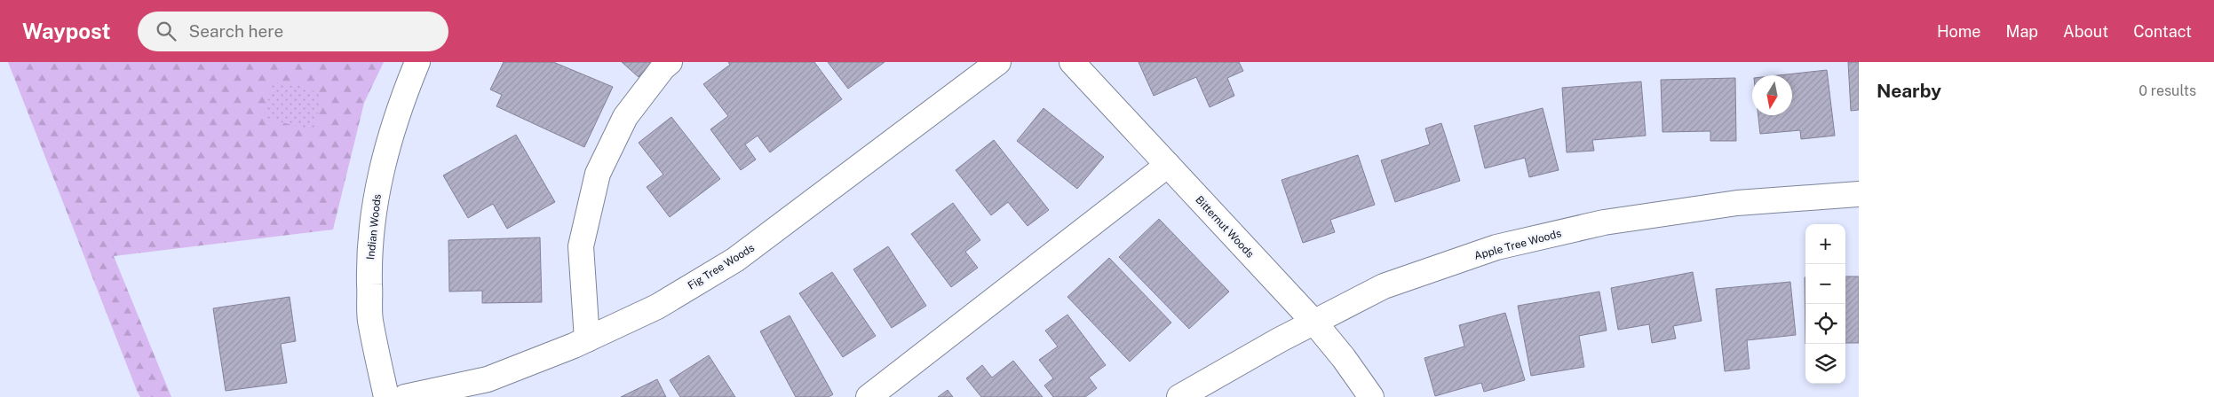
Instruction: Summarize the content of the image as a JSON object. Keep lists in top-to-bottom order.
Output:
{
  "streets": {
    "street": [
      "Indian Woods",
      "Bitternut Woods",
      "Apple Tree Woods",
      "Fig Tree Woods"
    ]
  },
  "crossings": [
    ["Bitternut Woods", "Apple Tree Woods"]
  ],
  "north": "bottom",
  "page": {
    "header": "Waypost",
    "search": "Search here",
    "nav": [
      "Home",
      "Map",
      "About",
      "Contact"
    ],
    "heading": ["Nearby", "0 results"],
    "map_buttons": ["+", "−"]
  }
}
